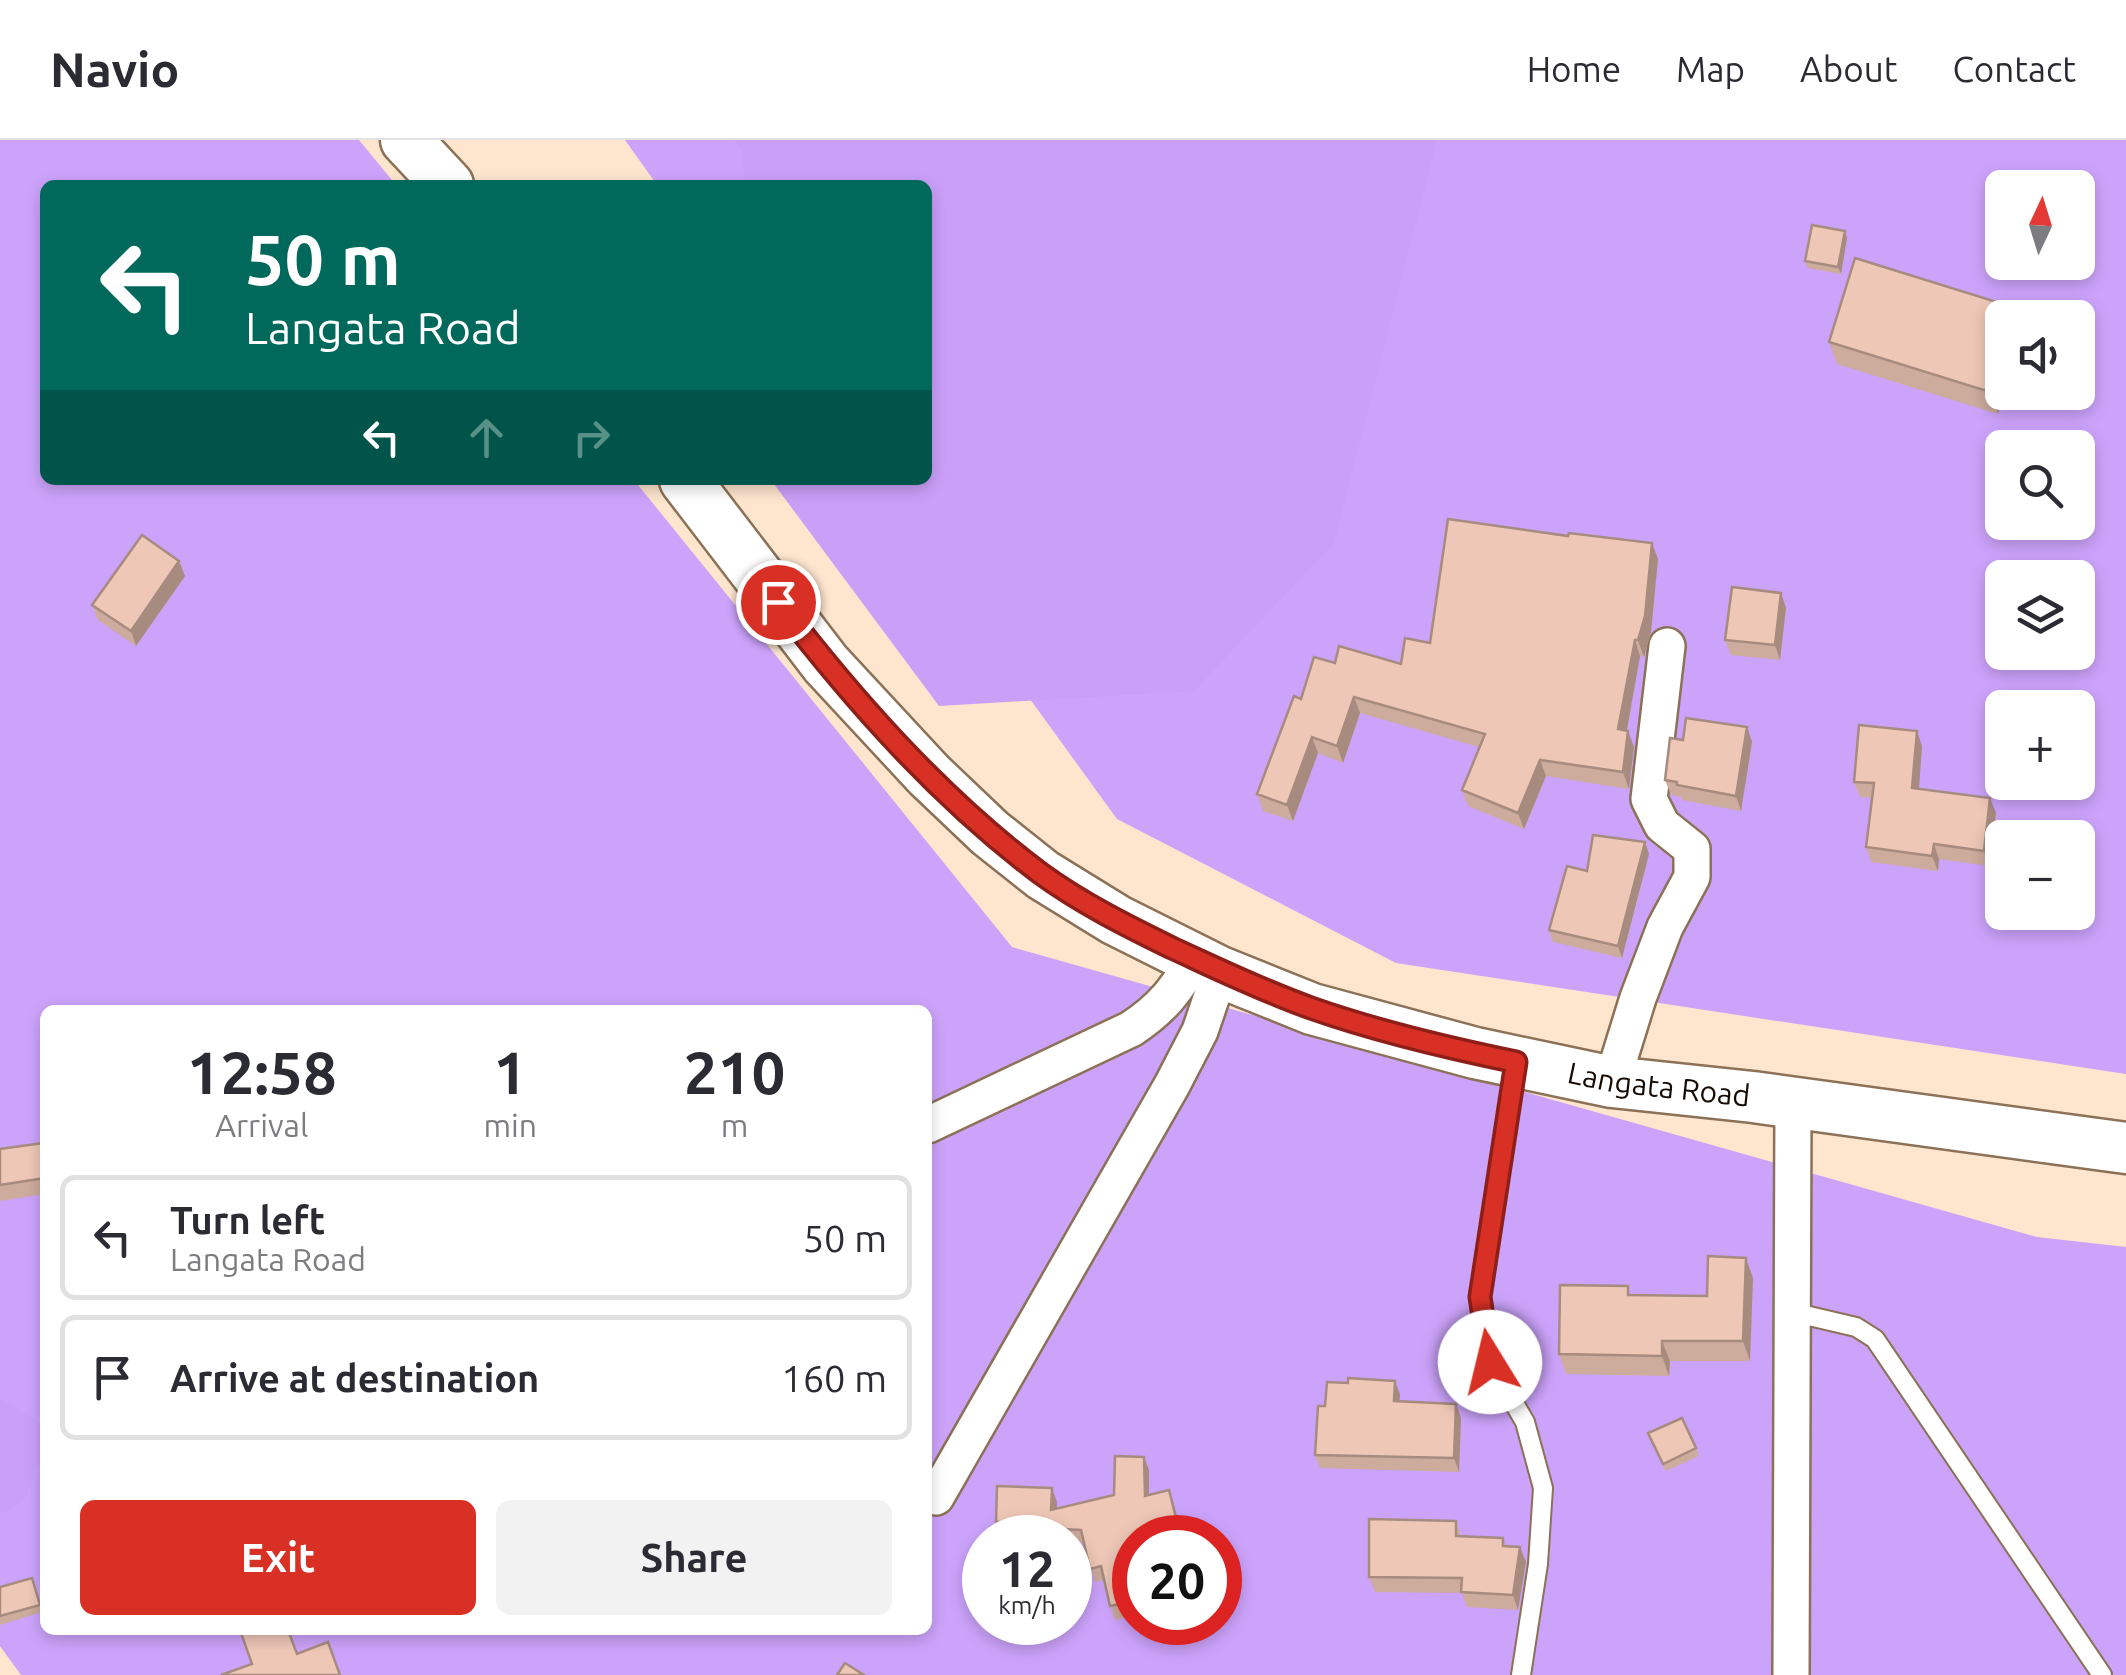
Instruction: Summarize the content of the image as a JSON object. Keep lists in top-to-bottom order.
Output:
{
  "streets": {
    "main road": ["Langata Road"]
  },
  "north": "top",
  "page": {
    "header": "Navio",
    "nav": [
      "Home",
      "Map",
      "About",
      "Contact"
    ],
    "map_buttons": ["+", "−"],
    "turn": ["50 m", "Langata Road"],
    "eta": [
      "12:58",
      "Arrival",
      "1",
      "min",
      "210",
      "m"
    ],
    "list": [
      {
        "name": "Turn left",
        "note": "Langata Road",
        "value": "50 m"
      },
      {
        "name": "Arrive at destination",
        "value": "160 m"
      }
    ],
    "buttons": ["Exit", "Share"],
    "speed": "12 km/h",
    "limit": "20"
  }
}
